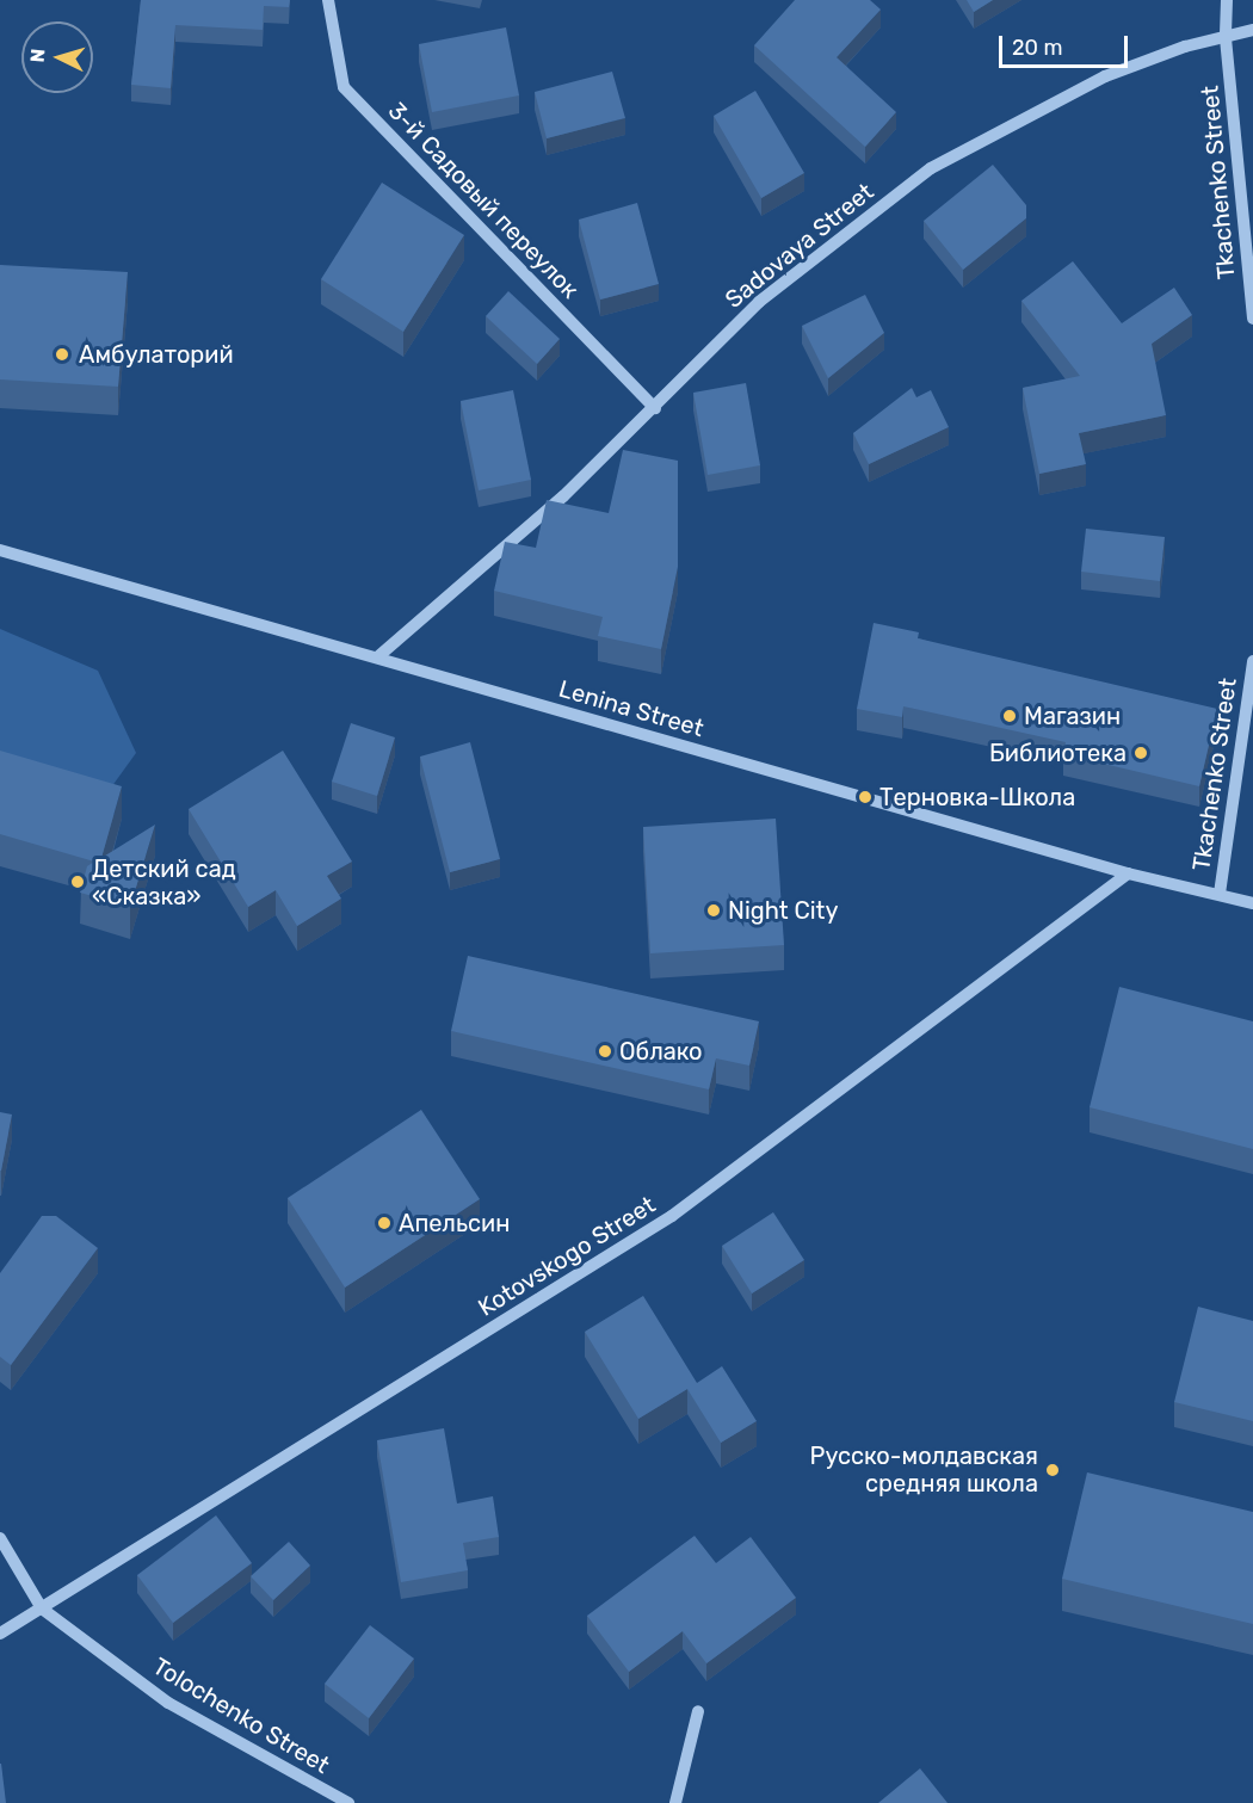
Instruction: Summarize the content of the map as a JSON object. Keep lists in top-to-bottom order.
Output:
{
  "streets": {
    "street": [
      "Tkachenko Street",
      "3-й Садовый переулок",
      "Sadovaya Street",
      "Lenina Street",
      "Kotovskogo Street",
      "Tolochenko Street"
    ]
  },
  "crossings": [
    ["Tkachenko Street", "Sadovaya Street"],
    ["Tkachenko Street", "Lenina Street"],
    ["3-й Садовый переулок", "Sadovaya Street"],
    ["Sadovaya Street", "Lenina Street"],
    ["Lenina Street", "Kotovskogo Street"],
    ["Kotovskogo Street", "Tolochenko Street"]
  ],
  "places": [
    "Амбулаторий",
    "Магазин",
    "Библиотека",
    "Терновка-Школа",
    "Детский сад «Сказка»",
    "Night City",
    "Облако",
    "Апельсин",
    "Русско-молдавская средняя школа"
  ],
  "scale_bar": "20 m",
  "north": "left"
}
